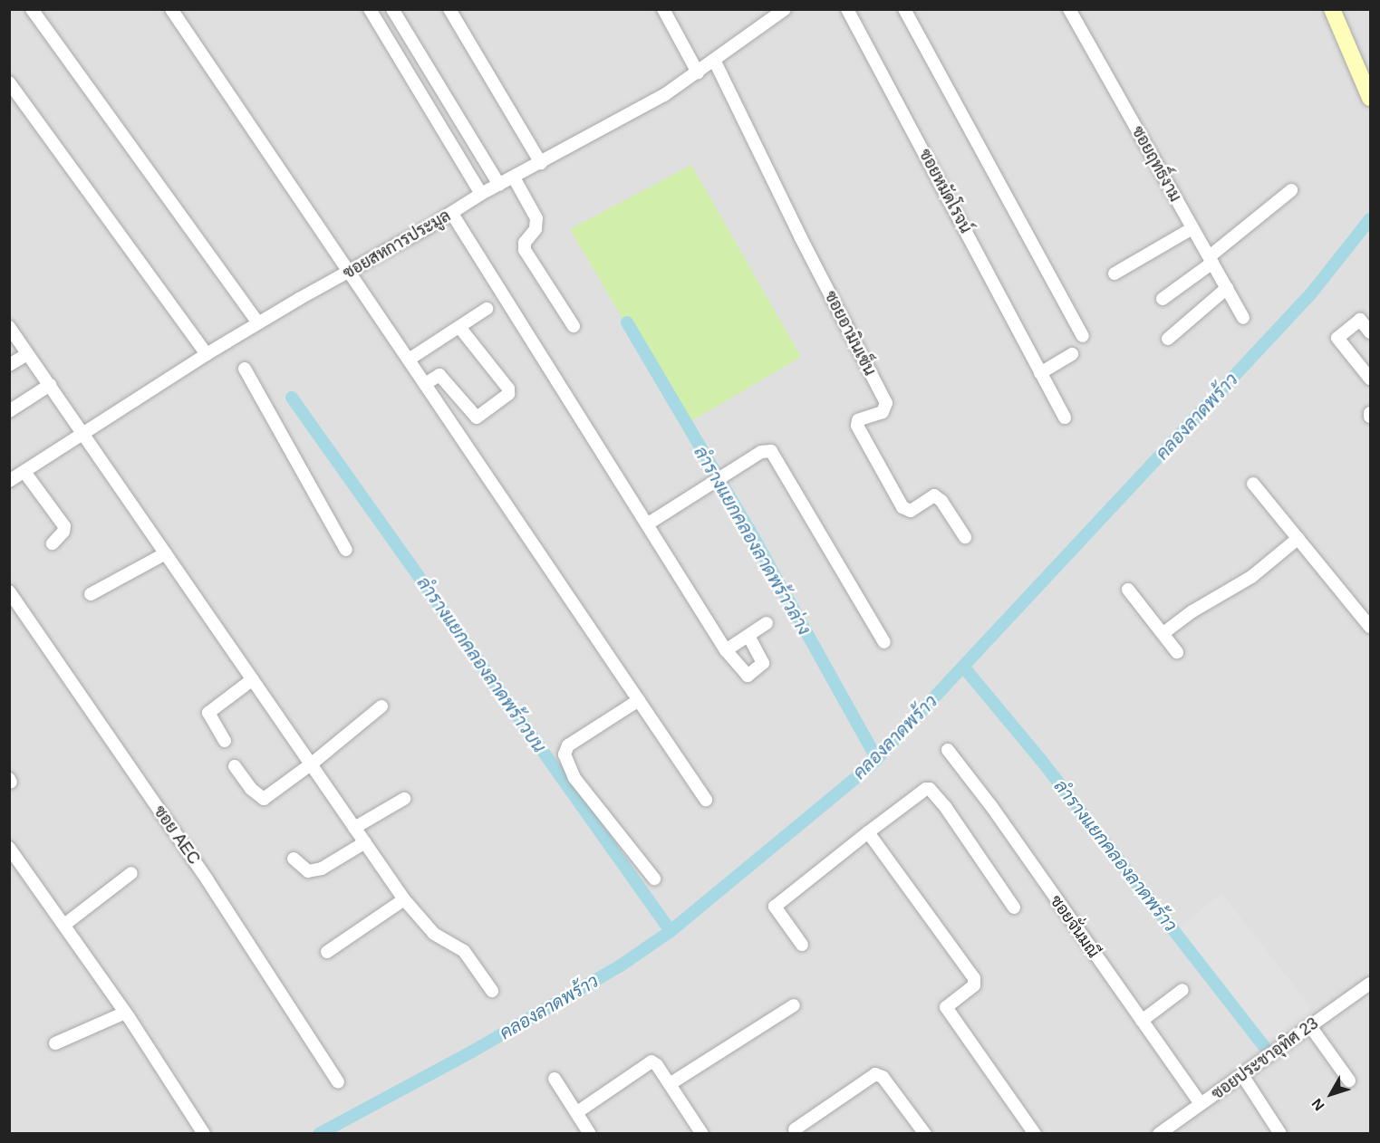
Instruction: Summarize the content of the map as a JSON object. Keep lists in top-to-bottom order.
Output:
{
  "streets": {
    "street": [
      "ซอยฤทธิ์งาม",
      "ซอยหมัดโรจน์",
      "ซอยสหการประมูล",
      "ซอยอามินเซ็น",
      "ซอย AEC",
      "ซอยจั่นมณี",
      "ซอยประชาอุทิศ 23"
    ]
  },
  "crossings": [
    ["ซอยสหการประมูล", "ซอยอามินเซ็น"],
    ["ซอยจั่นมณี", "ซอยประชาอุทิศ 23"]
  ],
  "water": [
    "คลองลาดพร้าว",
    "ลำรางแยกคลองลาดพร้าวล่าง",
    "ลำรางแยกคลองลาดพร้าวบน",
    "ลำรางแยกคลองลาดพร้าว"
  ],
  "north": "bottom left"
}
